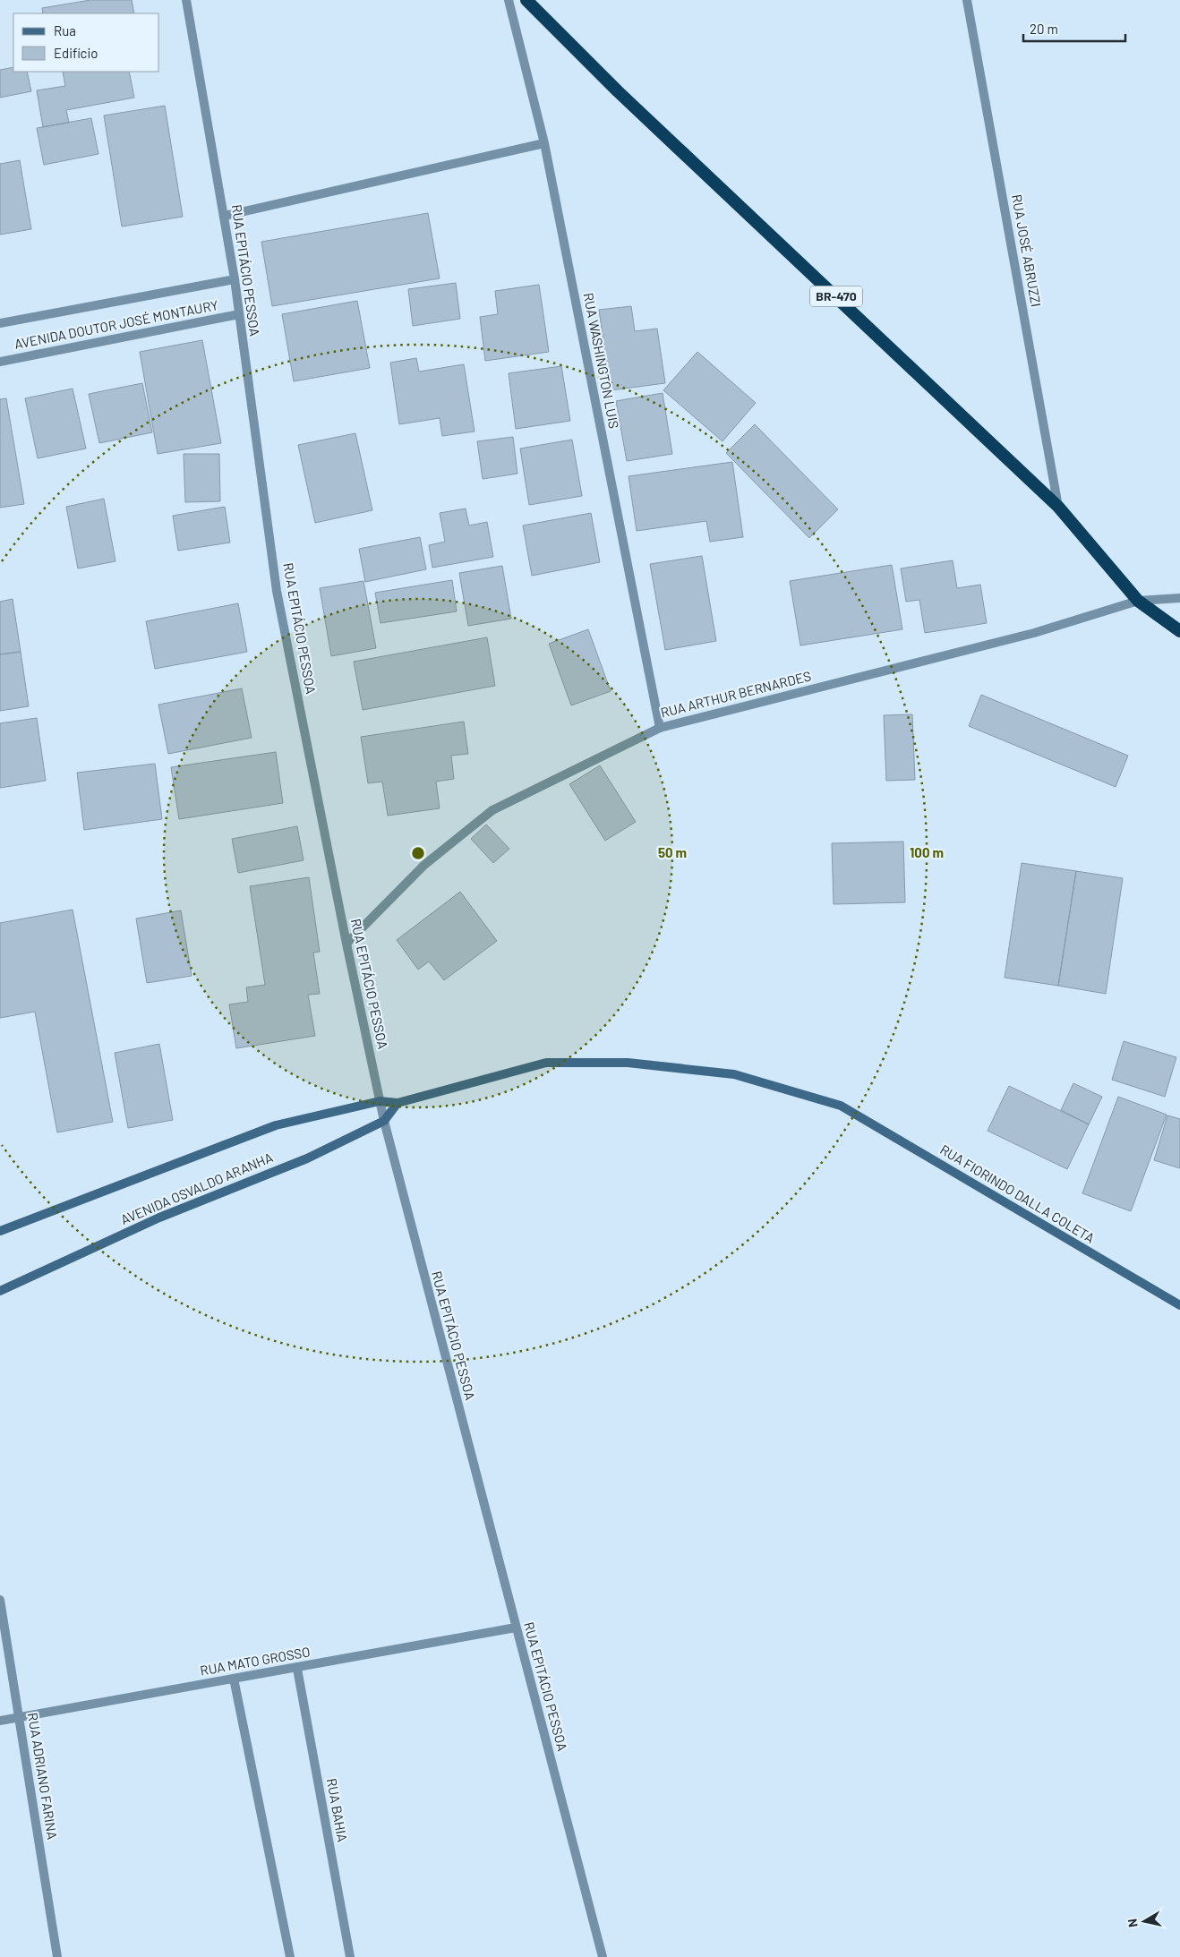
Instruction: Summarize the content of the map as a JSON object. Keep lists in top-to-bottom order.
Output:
{
  "streets": {
    "highway": ["BR-470"],
    "main road": ["AVENIDA OSVALDO ARANHA", "RUA FIORINDO DALLA COLETA"],
    "street": [
      "RUA JOSÉ ABRUZZI",
      "RUA EPITÁCIO PESSOA",
      "AVENIDA DOUTOR JOSÉ MONTAURY",
      "RUA WASHINGTON LUIS",
      "RUA ARTHUR BERNARDES",
      "RUA MATO GROSSO",
      "RUA ADRIANO FARINA",
      "RUA BAHIA"
    ]
  },
  "crossings": [
    ["RUA JOSÉ ABRUZZI", "BR-470"],
    ["RUA EPITÁCIO PESSOA", "AVENIDA DOUTOR JOSÉ MONTAURY"],
    ["RUA EPITÁCIO PESSOA", "RUA ARTHUR BERNARDES"],
    ["RUA EPITÁCIO PESSOA", "AVENIDA OSVALDO ARANHA"],
    ["RUA EPITÁCIO PESSOA", "RUA MATO GROSSO"],
    ["BR-470", "RUA ARTHUR BERNARDES"],
    ["RUA WASHINGTON LUIS", "RUA ARTHUR BERNARDES"],
    ["AVENIDA OSVALDO ARANHA", "RUA FIORINDO DALLA COLETA"],
    ["RUA MATO GROSSO", "RUA ADRIANO FARINA"],
    ["RUA MATO GROSSO", "RUA BAHIA"]
  ],
  "legend": ["Rua", "Edifício"],
  "scale_bar": "20 m",
  "north": "left",
  "rings": ["50 m", "100 m"]
}
